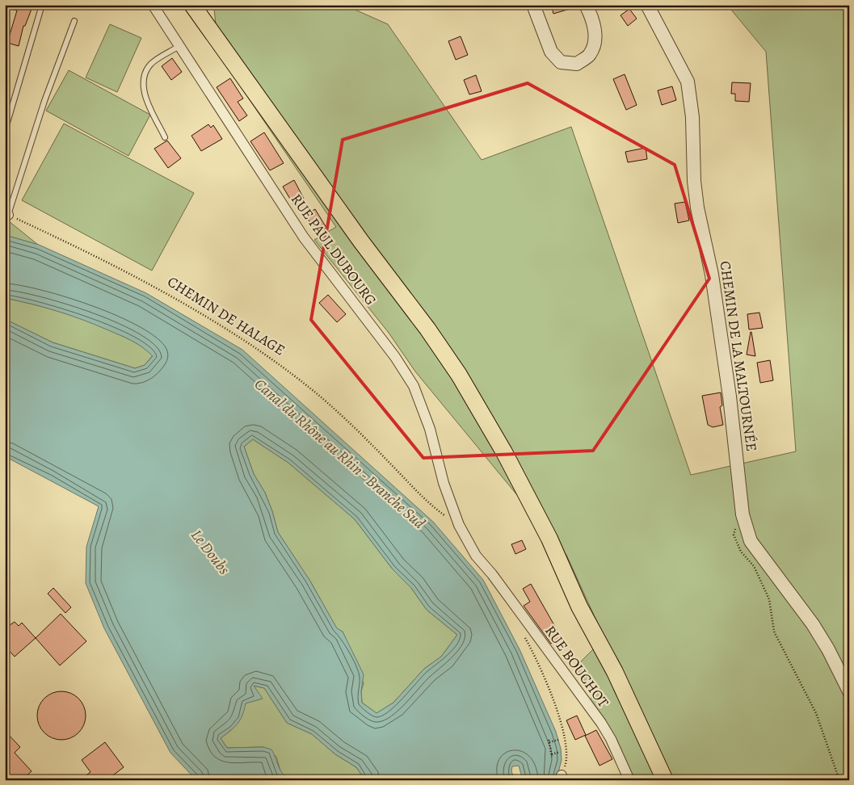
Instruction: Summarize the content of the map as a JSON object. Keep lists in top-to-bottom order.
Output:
{
  "streets": {
    "street": ["RUE PAUL DUBOURG", "CHEMIN DE LA MALTOURNÉE", "RUE BOUCHOT"],
    "path": ["CHEMIN DE HALAGE"]
  },
  "crossings": [
    ["RUE PAUL DUBOURG", "CHEMIN DE HALAGE"],
    ["RUE PAUL DUBOURG", "RUE BOUCHOT"]
  ],
  "water": ["Canal du Rhône au Rhin - Branche Sud", "Le Doubs"]
}
